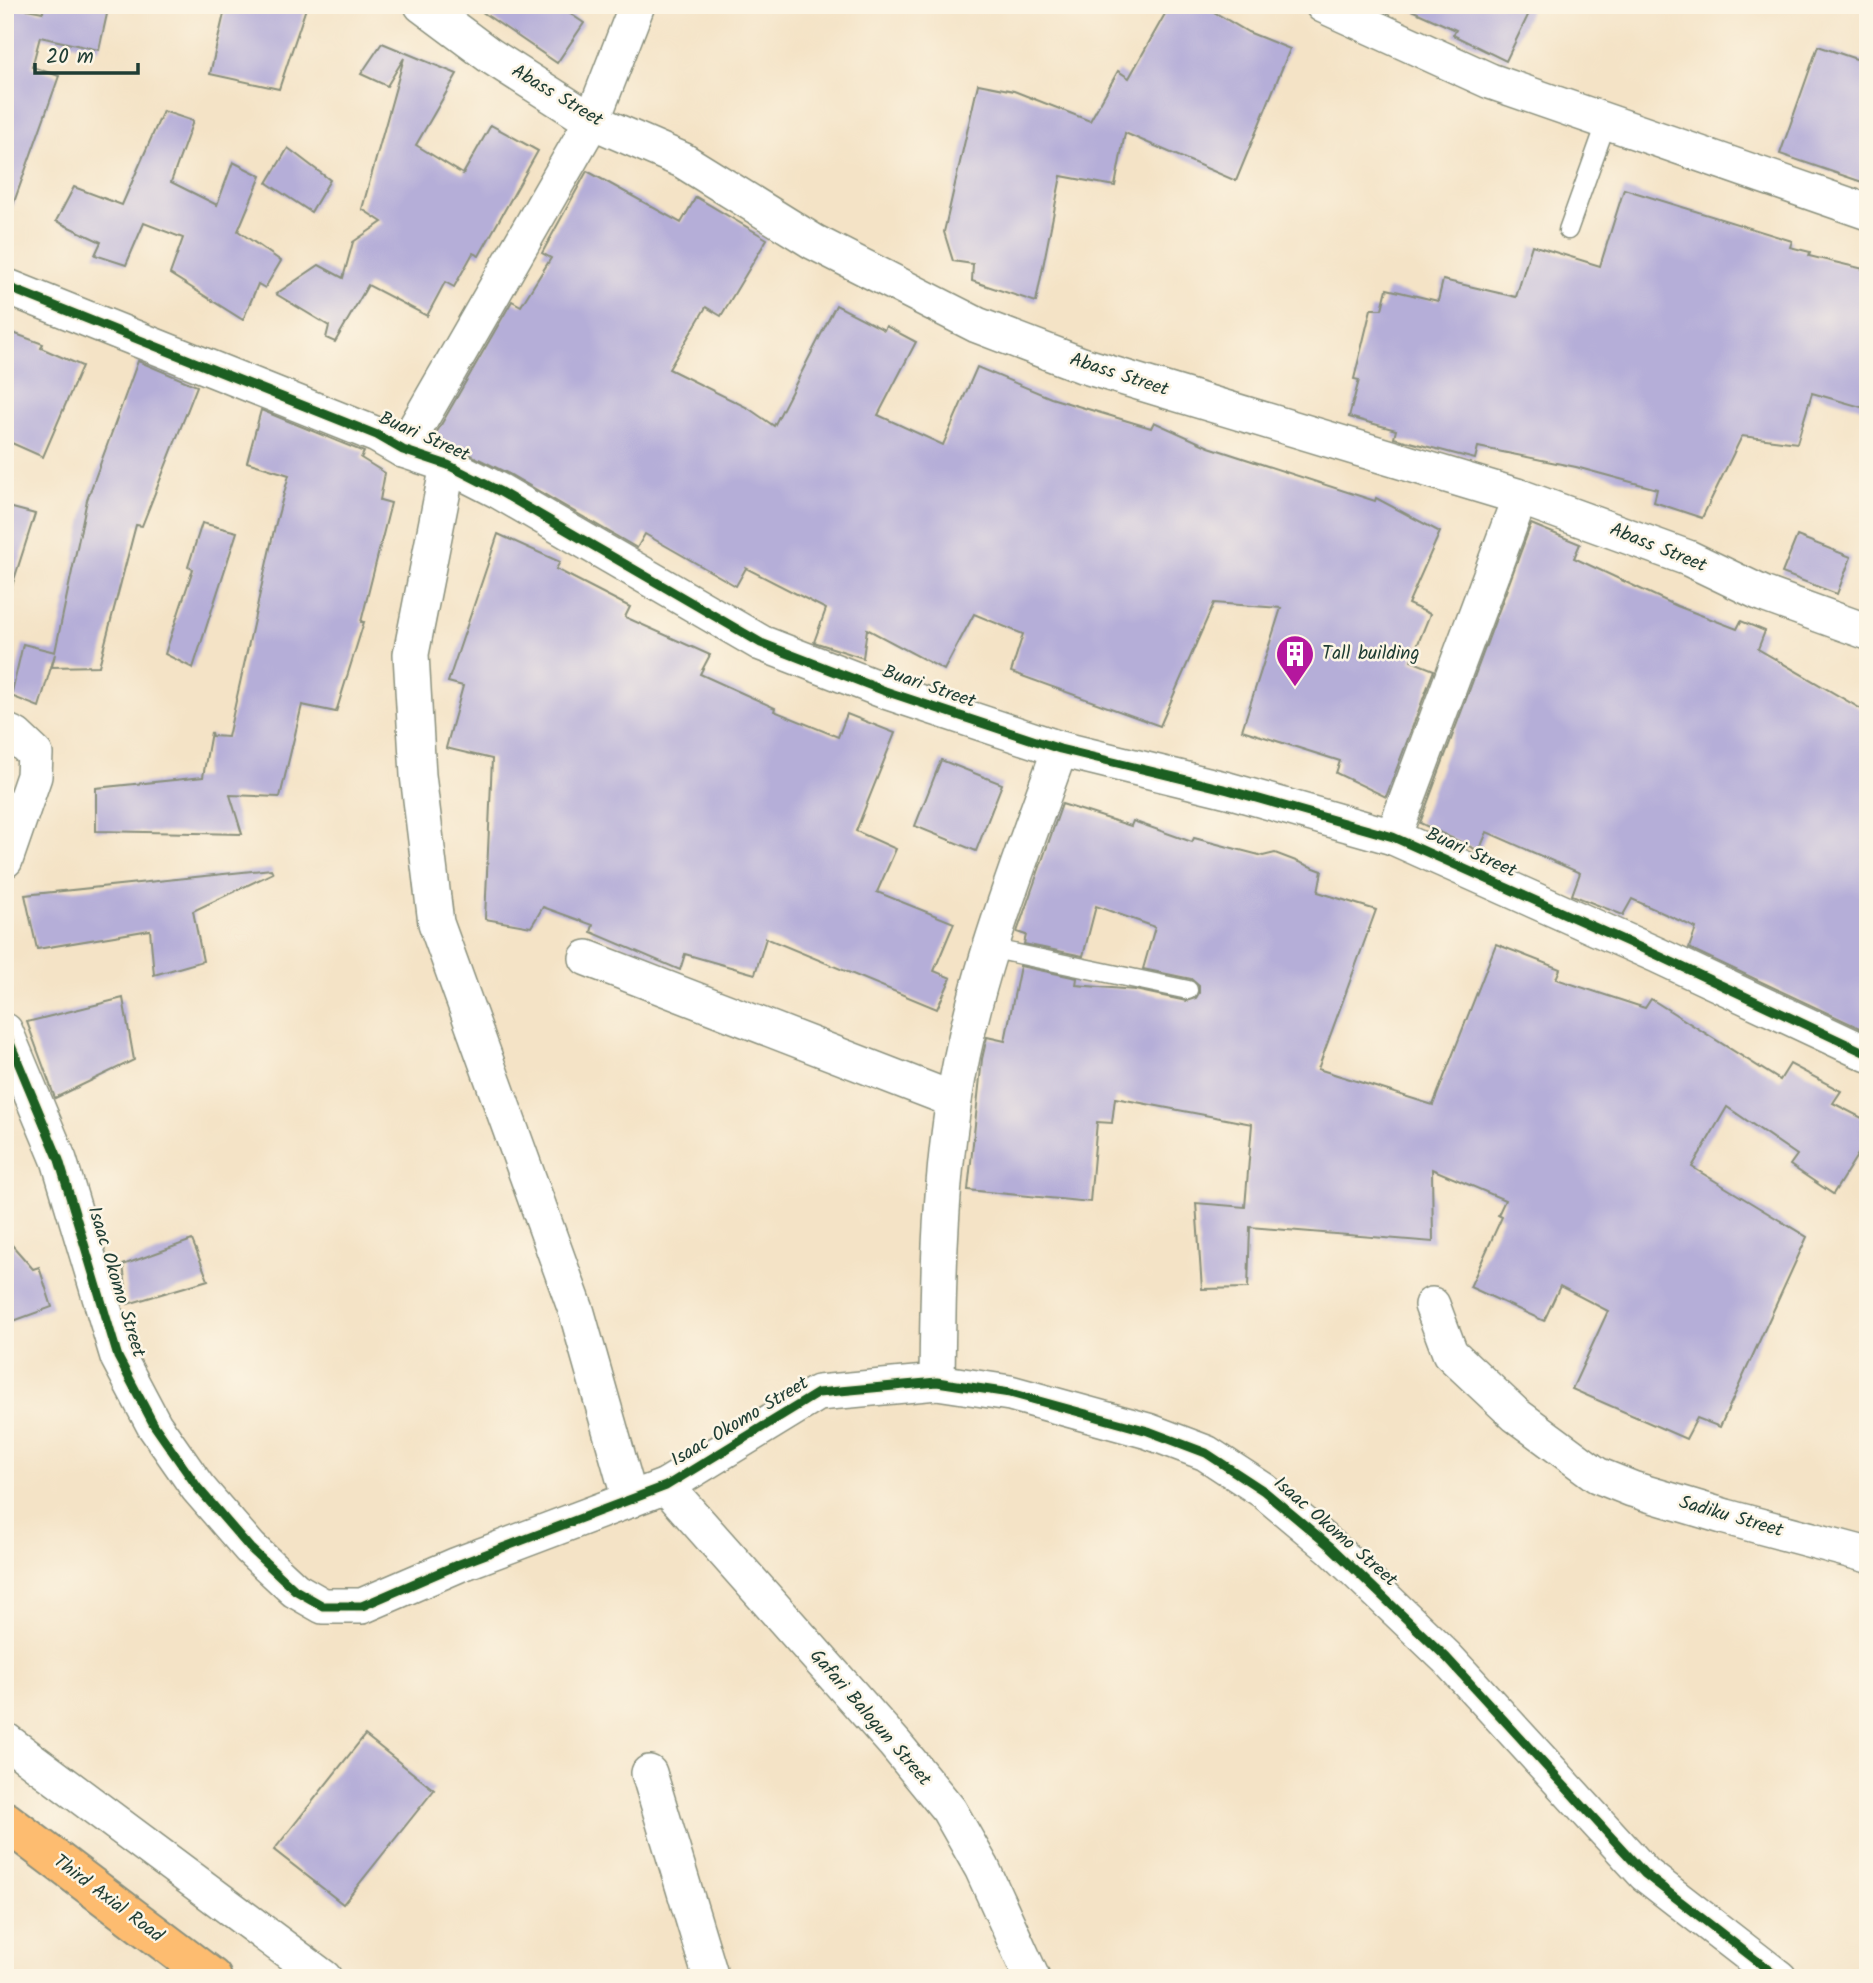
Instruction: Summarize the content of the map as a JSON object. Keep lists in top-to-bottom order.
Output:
{
  "streets": {
    "highway": ["Third Axial Road"],
    "street": [
      "Abass Street",
      "Buari Street",
      "Isaac Okomo Street",
      "Sadiku Street",
      "Gafari Balogun Street"
    ]
  },
  "crossings": [
    ["Isaac Okomo Street", "Gafari Balogun Street"]
  ],
  "places": {
    "building": ["Tall building"]
  },
  "scale_bar": "20 m"
}
